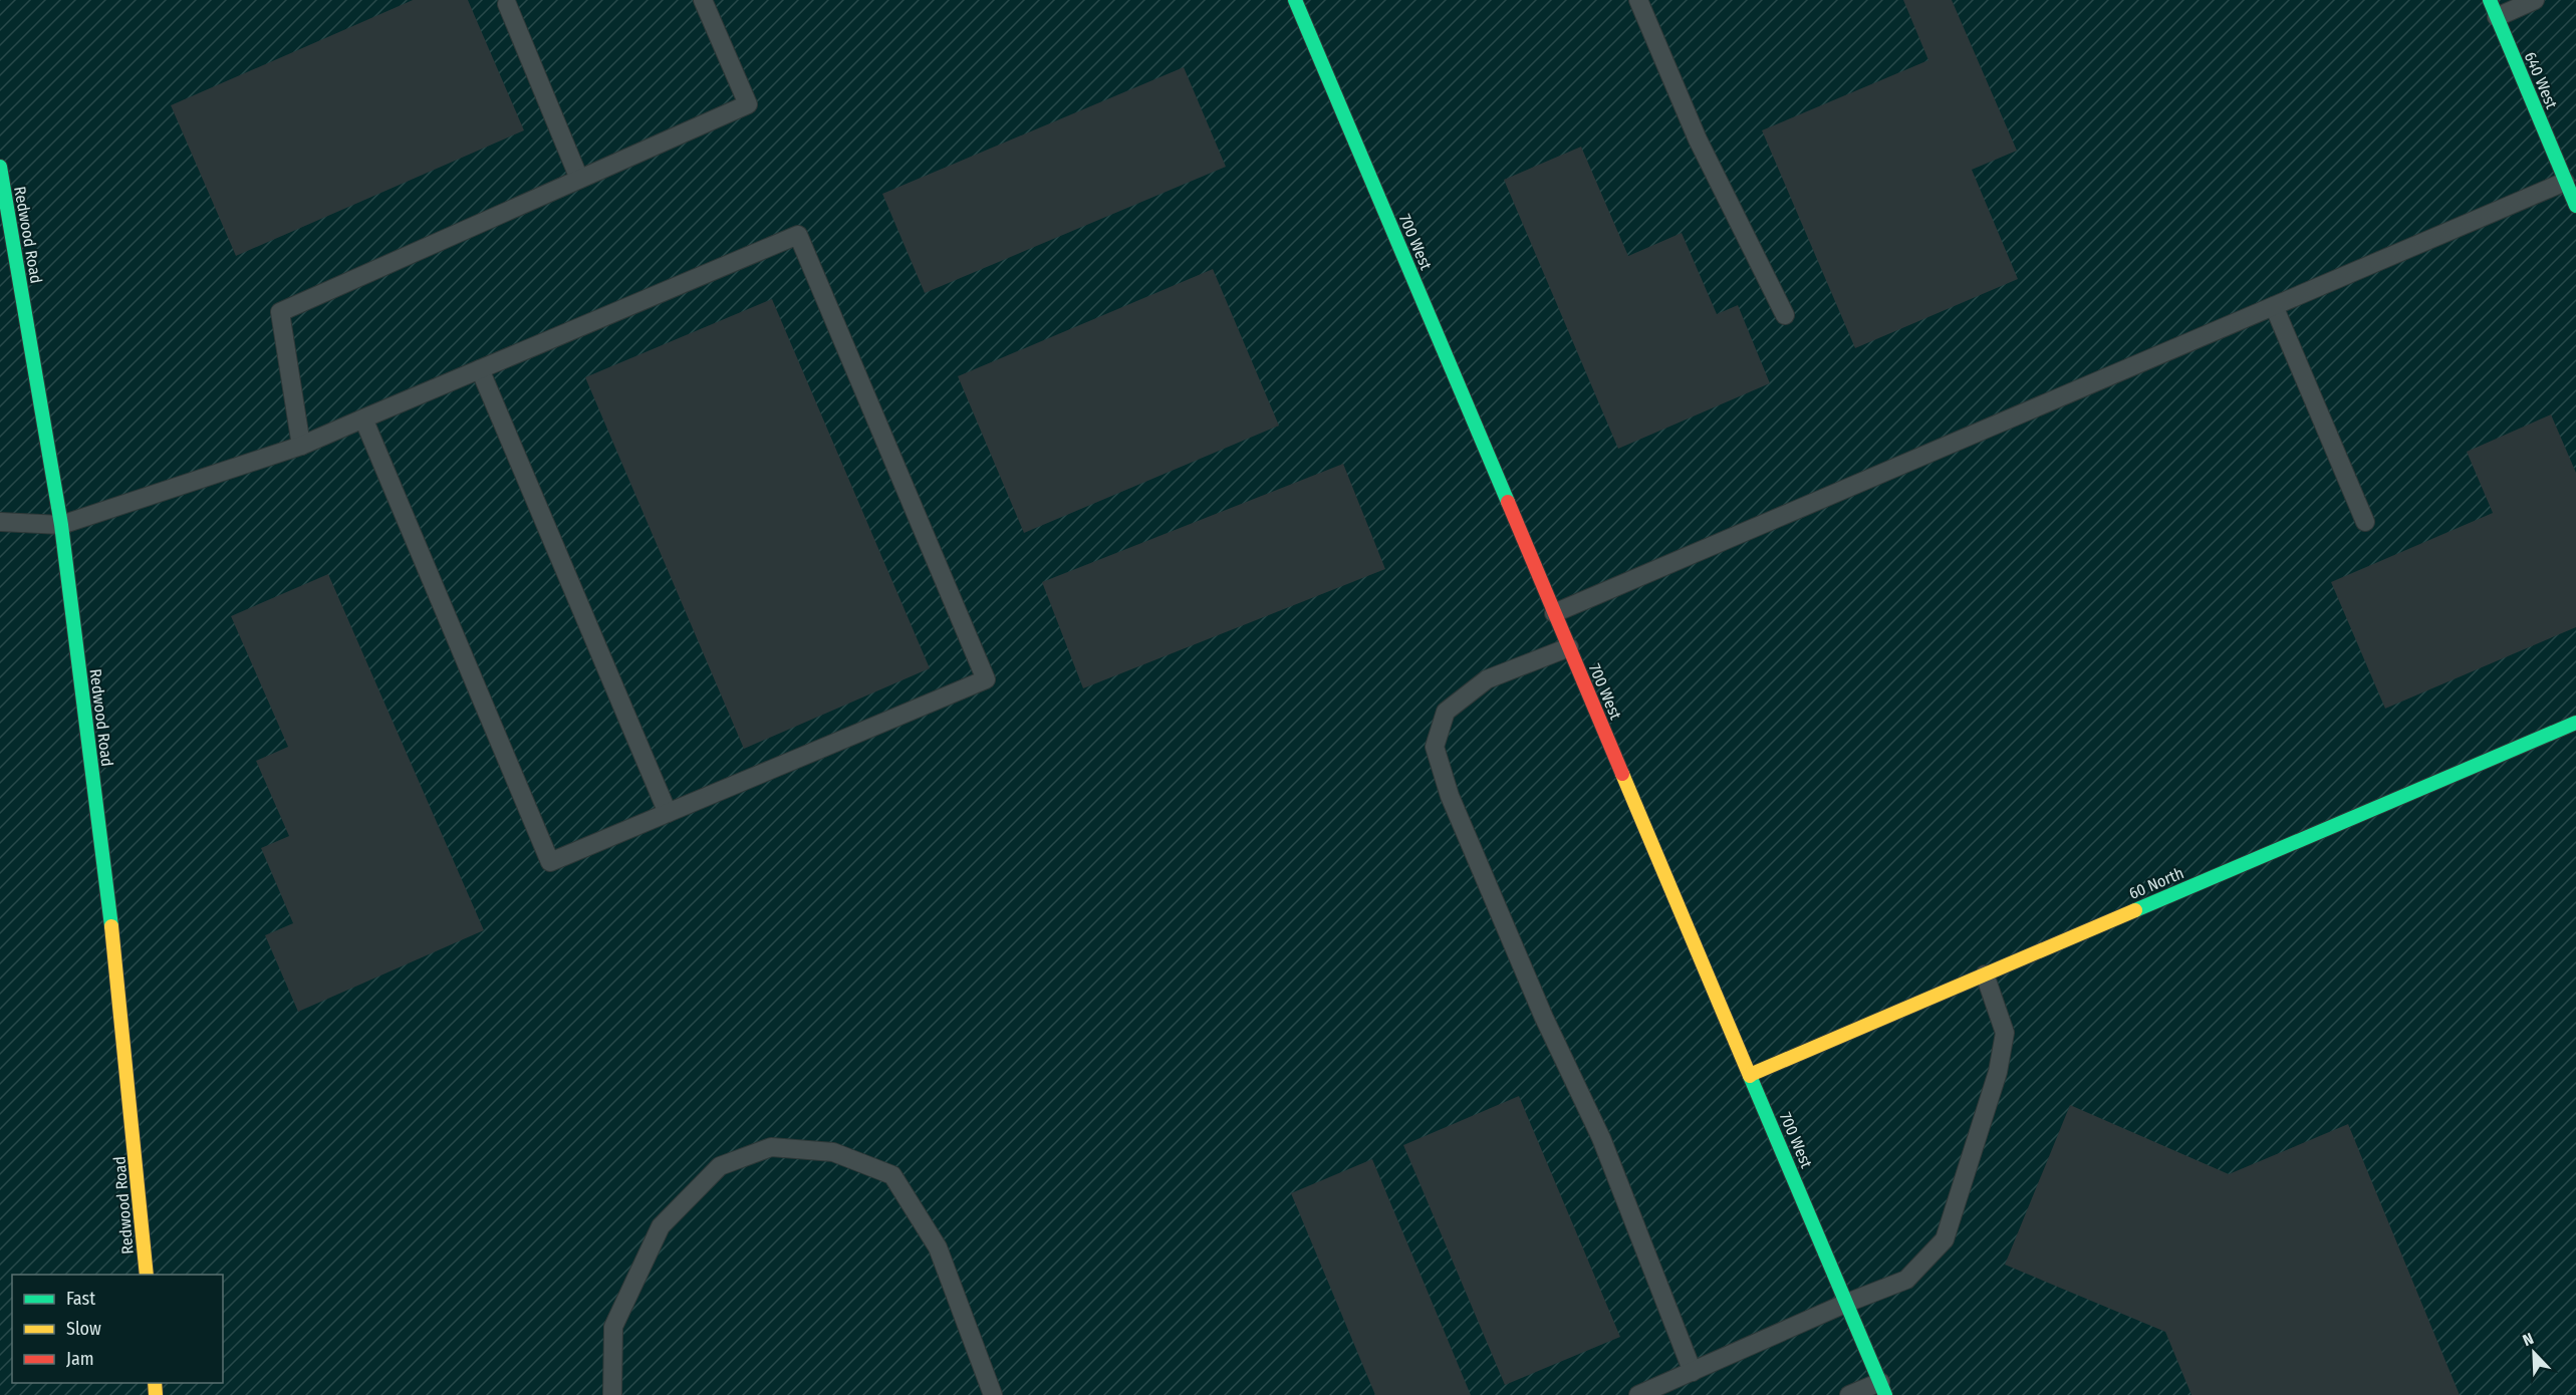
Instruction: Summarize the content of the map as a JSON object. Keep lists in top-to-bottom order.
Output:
{
  "streets": {
    "street": [
      "640 West",
      "Redwood Road",
      "700 West",
      "60 North"
    ]
  },
  "crossings": [
    ["700 West", "60 North"]
  ],
  "legend": ["Fast", "Slow", "Jam"],
  "north": "top left"
}
